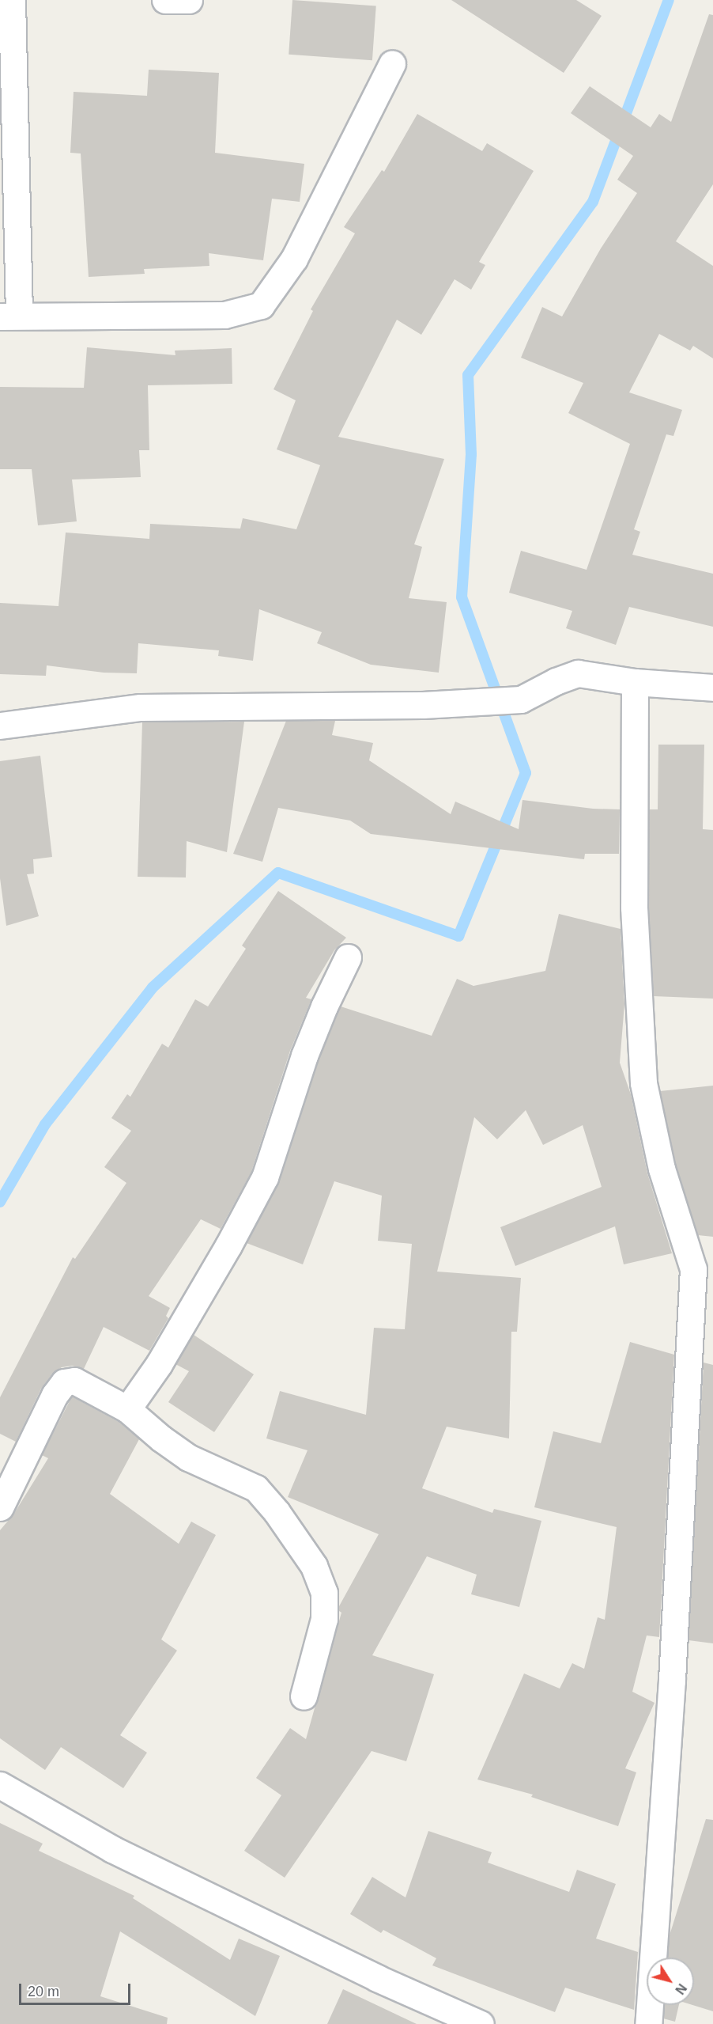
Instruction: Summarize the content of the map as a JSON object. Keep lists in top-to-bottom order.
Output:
{
  "scale_bar": "20 m",
  "north": "bottom right"
}
